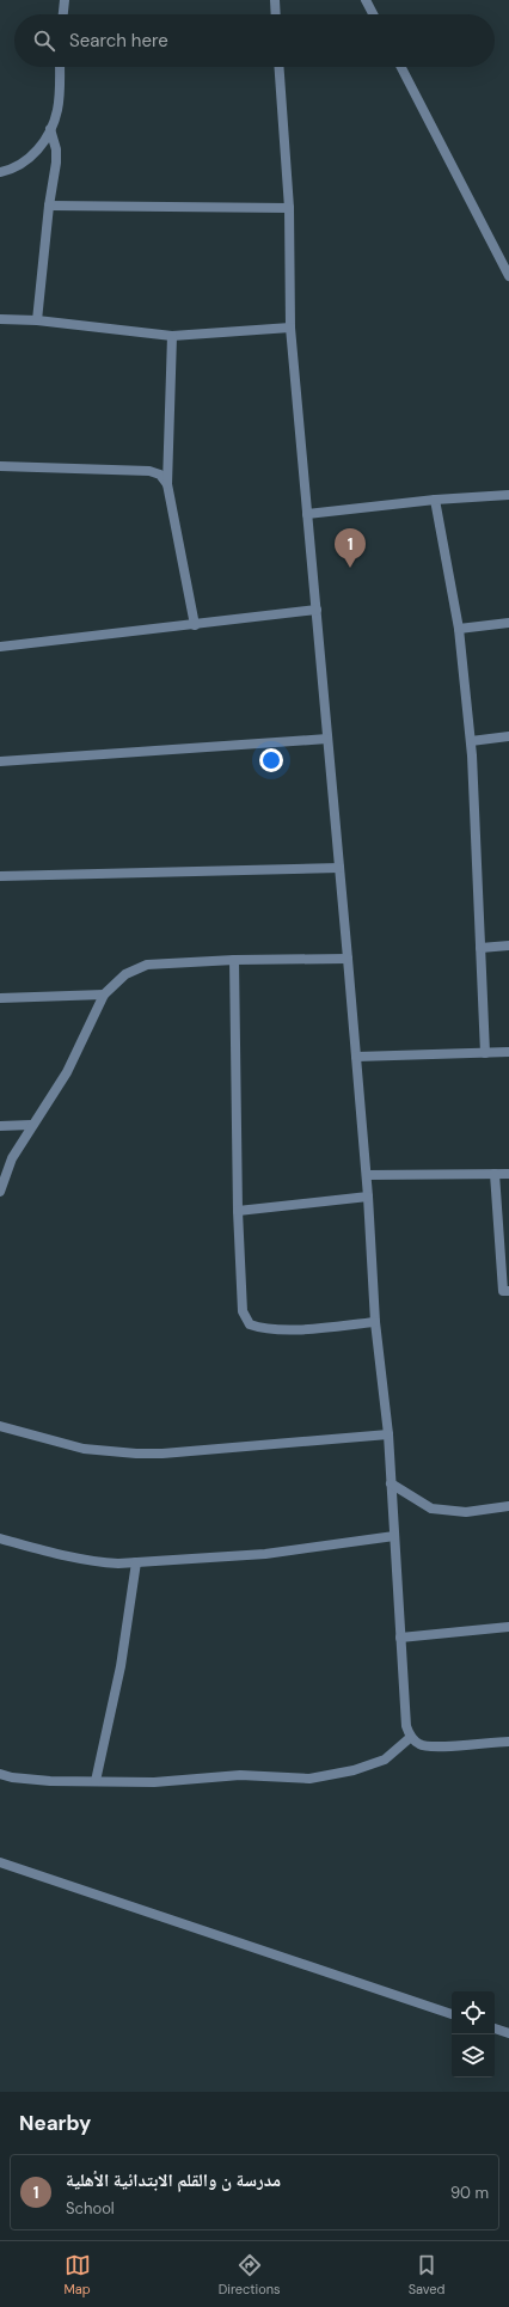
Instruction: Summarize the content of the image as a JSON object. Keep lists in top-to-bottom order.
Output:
{
  "page": {
    "search": "Search here",
    "pins": "1",
    "heading": "Nearby",
    "list": [
      {
        "mark": "1",
        "name": "مدرسة ن والقلم الابتدائية الأهلية",
        "note": "School",
        "value": "90 m"
      }
    ],
    "nav": ["Map", "Directions", "Saved"]
  }
}
